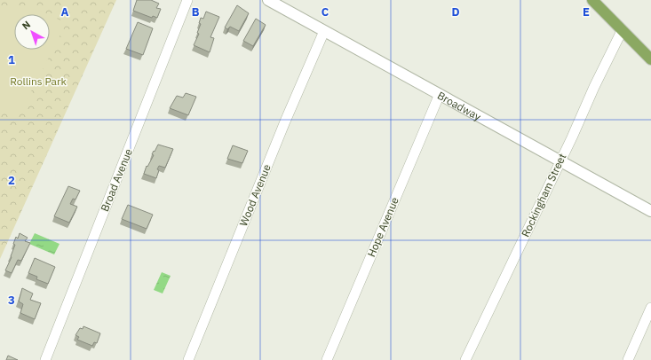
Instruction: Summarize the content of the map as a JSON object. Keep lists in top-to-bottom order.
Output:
{
  "streets": {
    "street": [
      "Broadway",
      "Broad Avenue",
      "Wood Avenue",
      "Rockingham Street",
      "Hope Avenue"
    ]
  },
  "crossings": [
    ["Broadway", "Wood Avenue"],
    ["Broadway", "Rockingham Street"],
    ["Broadway", "Hope Avenue"]
  ],
  "parks": ["Rollins Park"],
  "north": "top left",
  "grid": {
    "columns": [
      "A",
      "B",
      "C",
      "D",
      "E"
    ],
    "rows": ["1", "2", "3"]
  }
}
